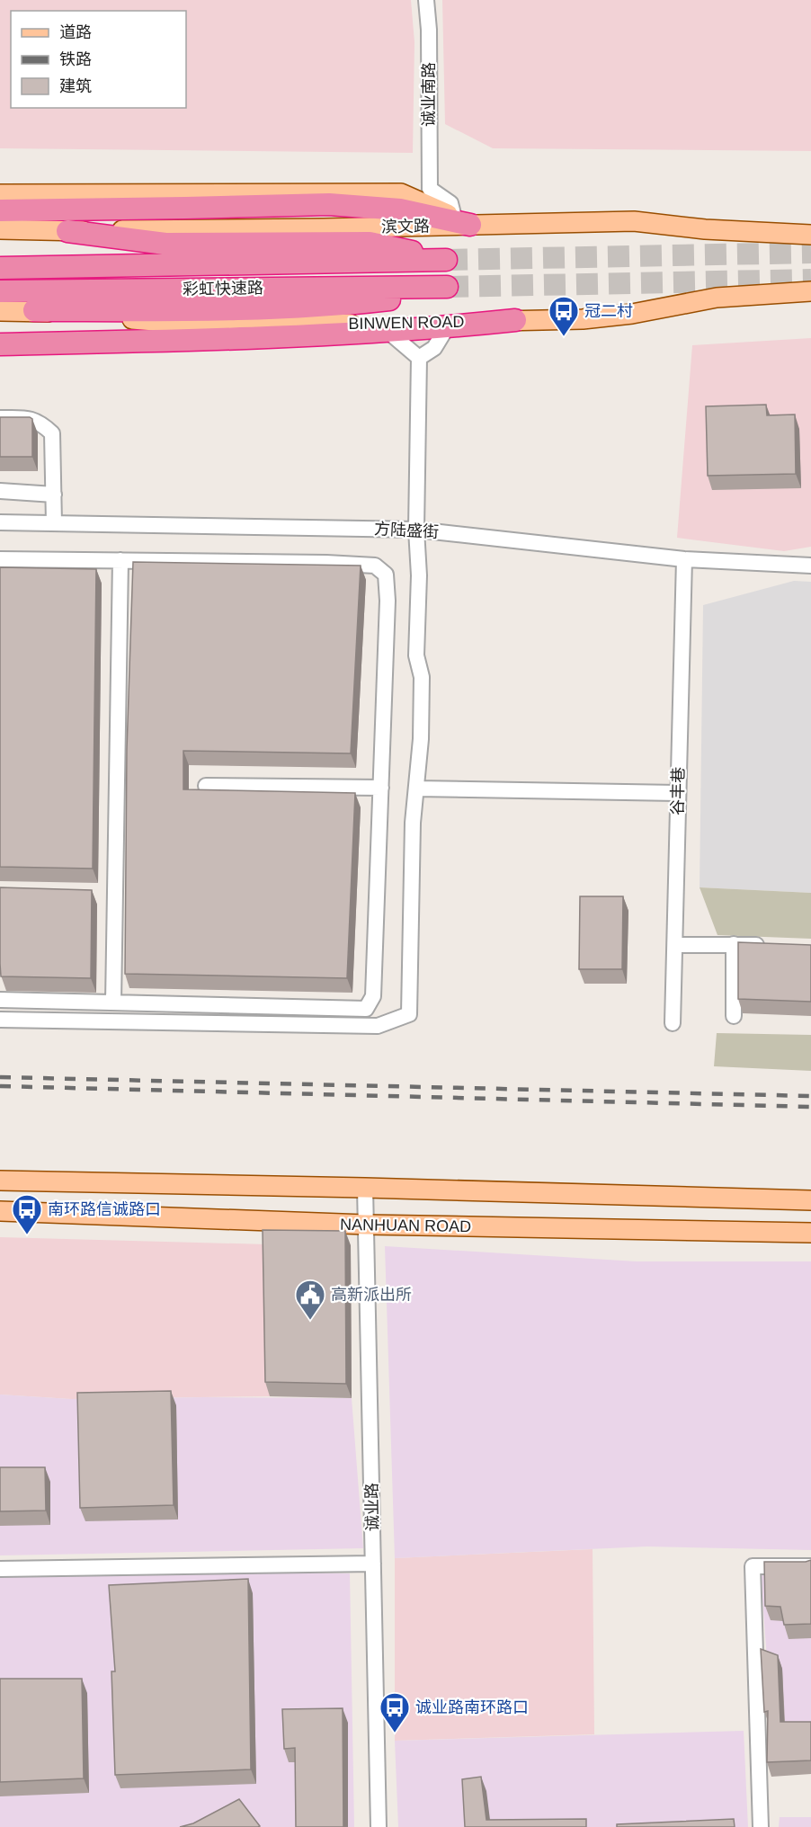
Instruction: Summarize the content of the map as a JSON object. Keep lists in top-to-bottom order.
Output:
{
  "streets": {
    "highway": ["彩虹快速路"],
    "main road": ["滨文路", "BINWEN ROAD", "NANHUAN ROAD"],
    "street": [
      "诚业南路",
      "方陆盛街",
      "谷丰巷",
      "诚业路"
    ]
  },
  "crossings": [
    ["滨文路", "彩虹快速路"],
    ["彩虹快速路", "BINWEN ROAD"],
    ["方陆盛街", "谷丰巷"],
    ["NANHUAN ROAD", "诚业路"]
  ],
  "places": {
    "bus stop": ["冠二村", "南环路信诚路口", "诚业路南环路口"],
    "public building": ["高新派出所"]
  },
  "legend": ["道路", "铁路", "建筑"]
}
